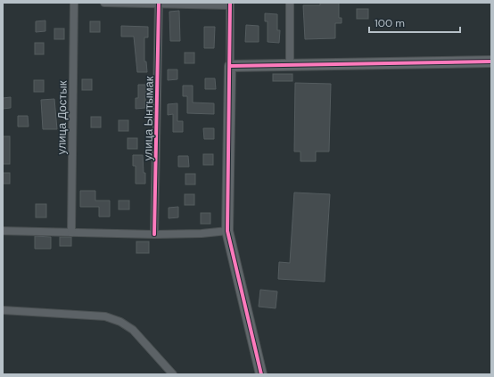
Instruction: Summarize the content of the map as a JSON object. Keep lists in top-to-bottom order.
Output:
{
  "streets": {
    "street": ["улица Достык", "улица Ынтымак"]
  },
  "scale_bar": "100 m"
}
